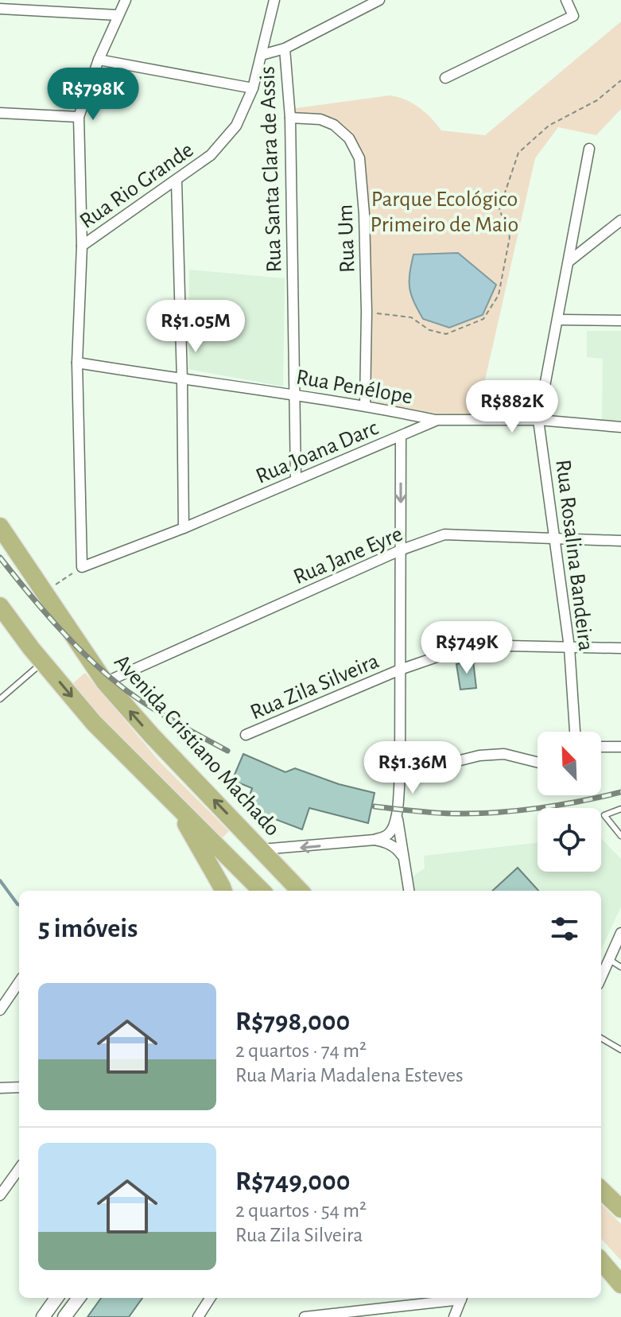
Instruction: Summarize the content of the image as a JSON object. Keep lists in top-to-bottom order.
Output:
{
  "streets": {
    "highway": ["Avenida Cristiano Machado"],
    "street": [
      "Rua Santa Clara de Assis",
      "Rua Rio Grande",
      "Rua Um",
      "Rua Penélope",
      "Rua Joana Darc",
      "Rua Jane Eyre",
      "Rua Rosalina Bandeira",
      "Rua Zila Silveira"
    ]
  },
  "crossings": [
    ["Rua Santa Clara de Assis", "Rua Um"],
    ["Rua Santa Clara de Assis", "Rua Penélope"],
    ["Rua Santa Clara de Assis", "Rua Joana Darc"],
    ["Rua Rio Grande", "Rua Penélope"],
    ["Rua Rio Grande", "Rua Joana Darc"],
    ["Rua Um", "Rua Penélope"],
    ["Rua Penélope", "Rua Joana Darc"],
    ["Rua Joana Darc", "Rua Rosalina Bandeira"],
    ["Rua Jane Eyre", "Rua Rosalina Bandeira"],
    ["Rua Jane Eyre", "Avenida Cristiano Machado"],
    ["Rua Rosalina Bandeira", "Rua Zila Silveira"]
  ],
  "parks": ["Parque Ecológico Primeiro de Maio"],
  "north": "top left",
  "page": {
    "price": [
      "R$798K",
      "R$1.05M",
      "R$882K",
      "R$749K",
      "R$1.36M"
    ],
    "heading": "5 imóveis",
    "list": [
      {
        "name": "R$798,000",
        "note": "2 quartos · 74 m² · Rua Maria Madalena Esteves"
      },
      {
        "name": "R$749,000",
        "note": "2 quartos · 54 m² · Rua Zila Silveira"
      }
    ]
  }
}
